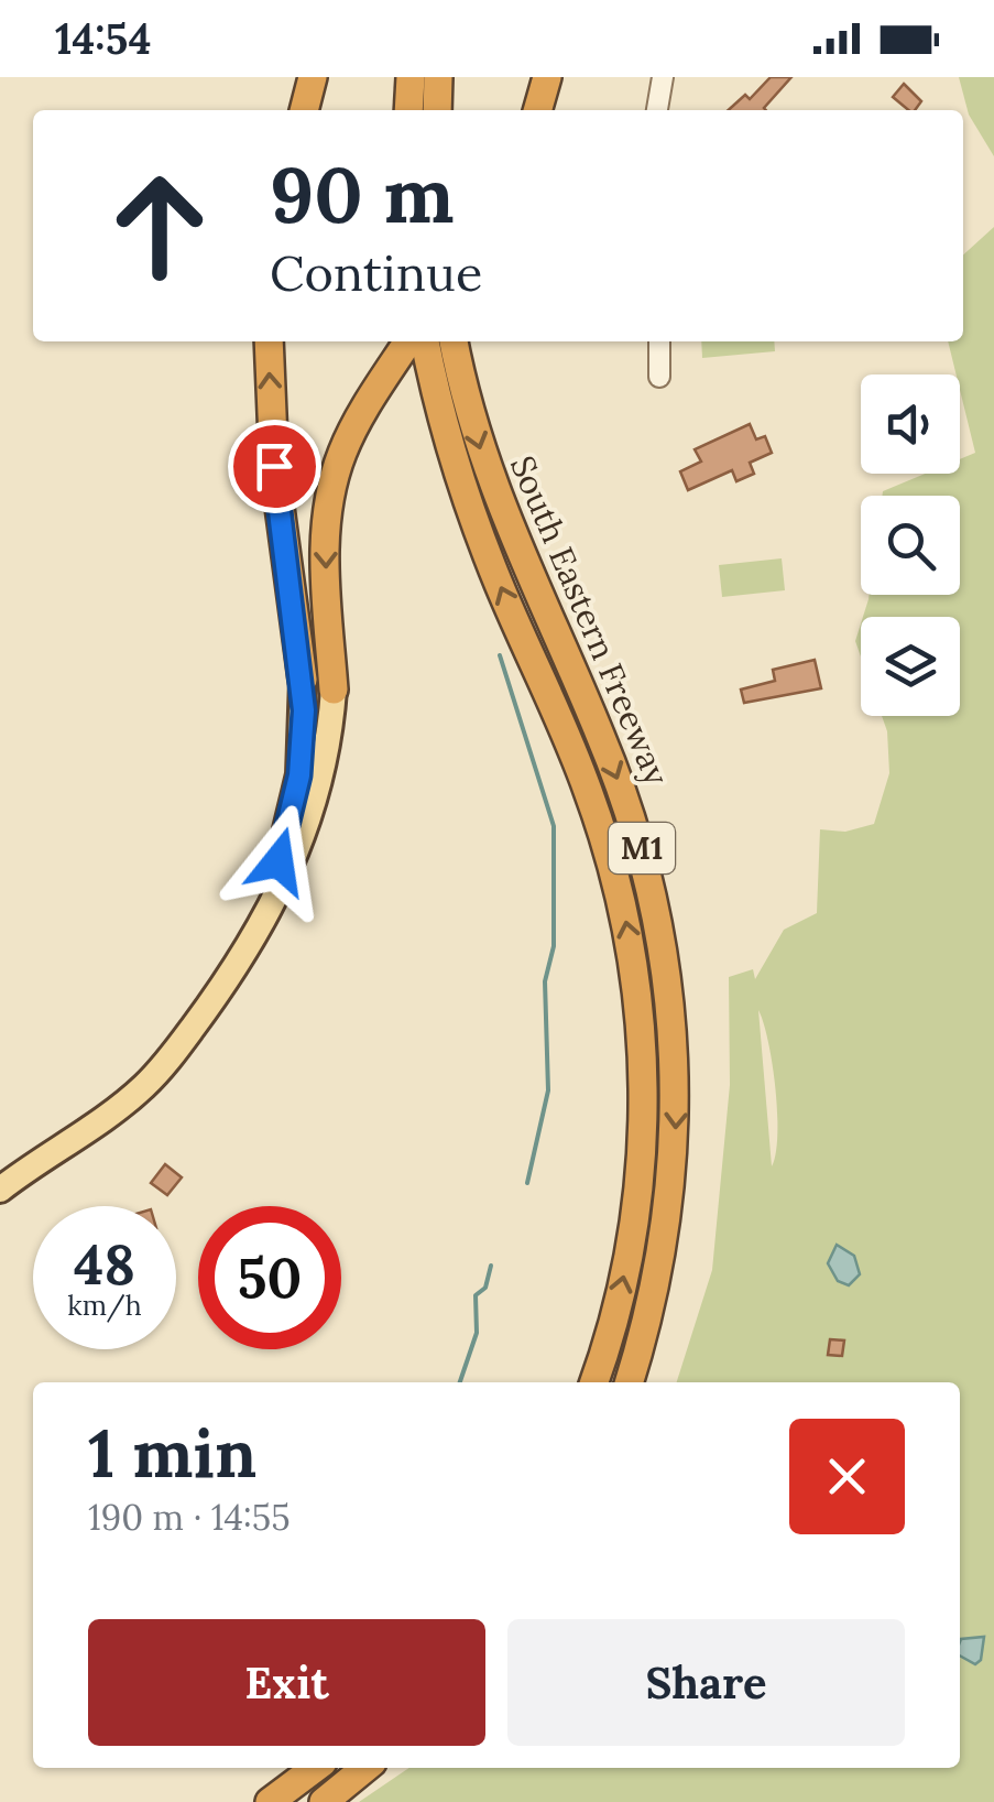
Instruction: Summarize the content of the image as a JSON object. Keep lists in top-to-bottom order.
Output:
{
  "streets": {
    "highway": ["South Eastern Freeway", "M1"]
  },
  "page": {
    "status": "14:54",
    "turn": ["90 m", "Continue"],
    "speed": "48 km/h",
    "limit": "50",
    "heading": ["1 min", "190 m · 14:55"],
    "buttons": ["Exit", "Share"]
  }
}
